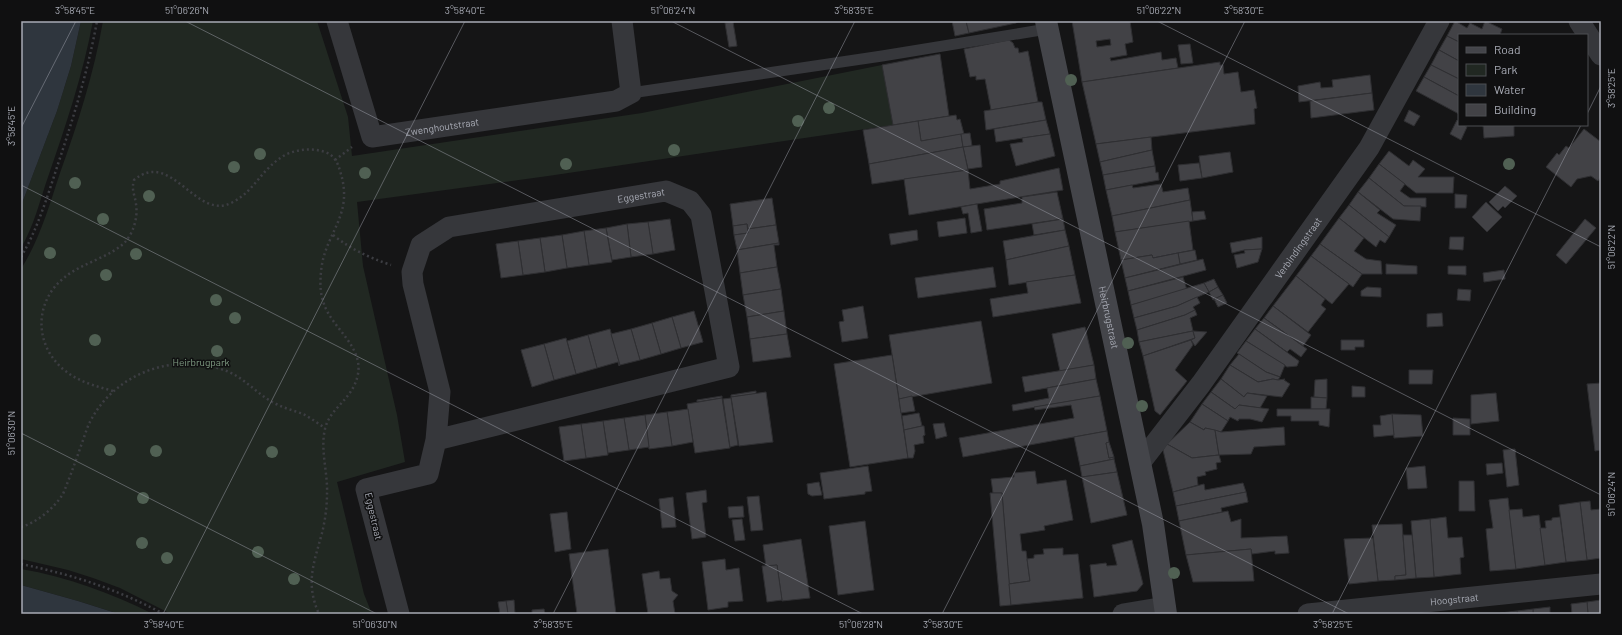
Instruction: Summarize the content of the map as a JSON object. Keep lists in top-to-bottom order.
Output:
{
  "streets": {
    "street": [
      "Zwenghoutstraat",
      "Eggestraat",
      "Verbindingstraat",
      "Heirbrugstraat",
      "Hoogstraat"
    ]
  },
  "crossings": [
    ["Verbindingstraat", "Heirbrugstraat"]
  ],
  "parks": ["Heirbrugpark"],
  "legend": [
    "Road",
    "Park",
    "Water",
    "Building"
  ],
  "coordinates": [
    "3°58'45\"E",
    "51°06'26\"N",
    "3°58'40\"E",
    "51°06'24\"N",
    "3°58'35\"E",
    "51°06'22\"N",
    "3°58'30\"E",
    "3°58'25\"E",
    "51°06'30\"N",
    "51°06'28\"N"
  ]
}
